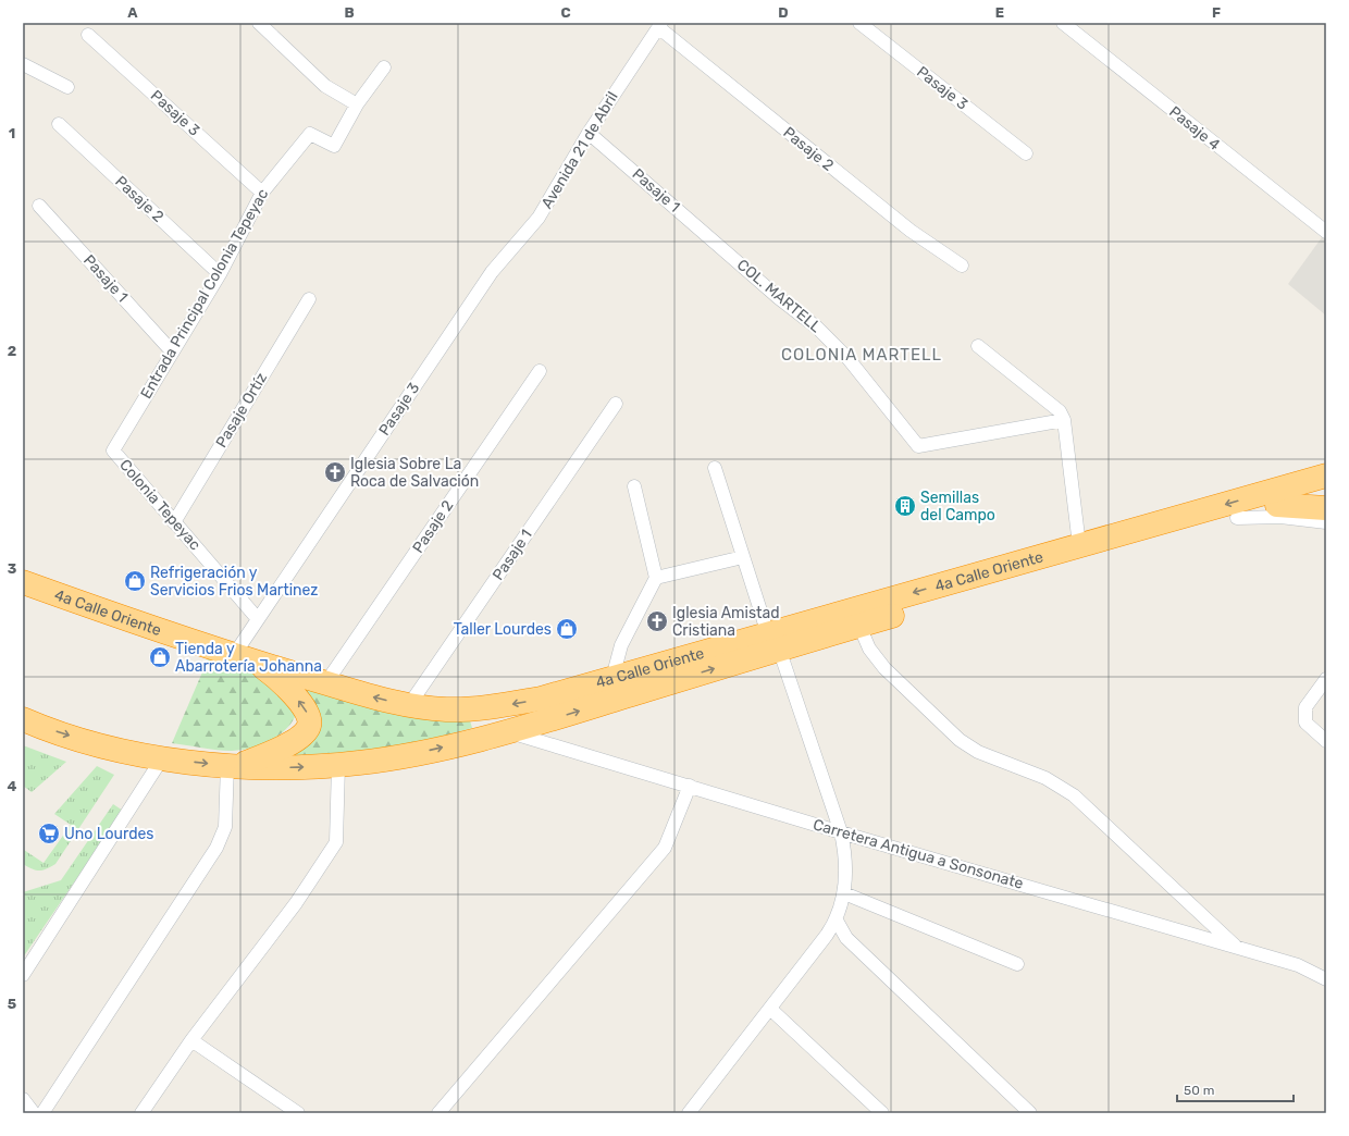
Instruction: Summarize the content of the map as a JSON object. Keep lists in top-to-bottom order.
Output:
{
  "streets": {
    "highway": ["4a Calle Oriente"],
    "street": [
      "Pasaje 3",
      "Pasaje 4",
      "Pasaje 2",
      "Avenida 21 de Abril",
      "Pasaje 1",
      "Entrada Principal Colonia Tepeyac",
      "COL. MARTELL",
      "Pasaje Ortíz",
      "Colonia Tepeyac",
      "Carretera Antigua a Sonsonate"
    ]
  },
  "crossings": [
    ["Pasaje 3", "Avenida 21 de Abril"],
    ["Pasaje 3", "Entrada Principal Colonia Tepeyac"],
    ["Pasaje 3", "Colonia Tepeyac"],
    ["Pasaje 3", "4a Calle Oriente"],
    ["Pasaje 2", "Avenida 21 de Abril"],
    ["Pasaje 2", "Entrada Principal Colonia Tepeyac"],
    ["Pasaje 2", "4a Calle Oriente"],
    ["Avenida 21 de Abril", "Pasaje 1"],
    ["Pasaje 1", "Entrada Principal Colonia Tepeyac"],
    ["Pasaje 1", "COL. MARTELL"],
    ["Pasaje 1", "4a Calle Oriente"],
    ["Entrada Principal Colonia Tepeyac", "Colonia Tepeyac"],
    ["Pasaje Ortíz", "Colonia Tepeyac"],
    ["4a Calle Oriente", "Carretera Antigua a Sonsonate"]
  ],
  "districts": ["COLONIA MARTELL"],
  "places": {
    "church": ["Iglesia Sobre La Roca de Salvación", "Iglesia Amistad Cristiana"],
    "building": ["Semillas del Campo"],
    "shop": ["Refrigeración y Servicios Frios Martinez", "Taller Lourdes", "Tienda y Abarrotería Johanna"],
    "supermarket": ["Uno Lourdes"]
  },
  "scale_bar": "50 m",
  "grid": {
    "columns": [
      "A",
      "B",
      "C",
      "D",
      "E",
      "F"
    ],
    "rows": [
      "1",
      "2",
      "3",
      "4",
      "5"
    ]
  }
}
